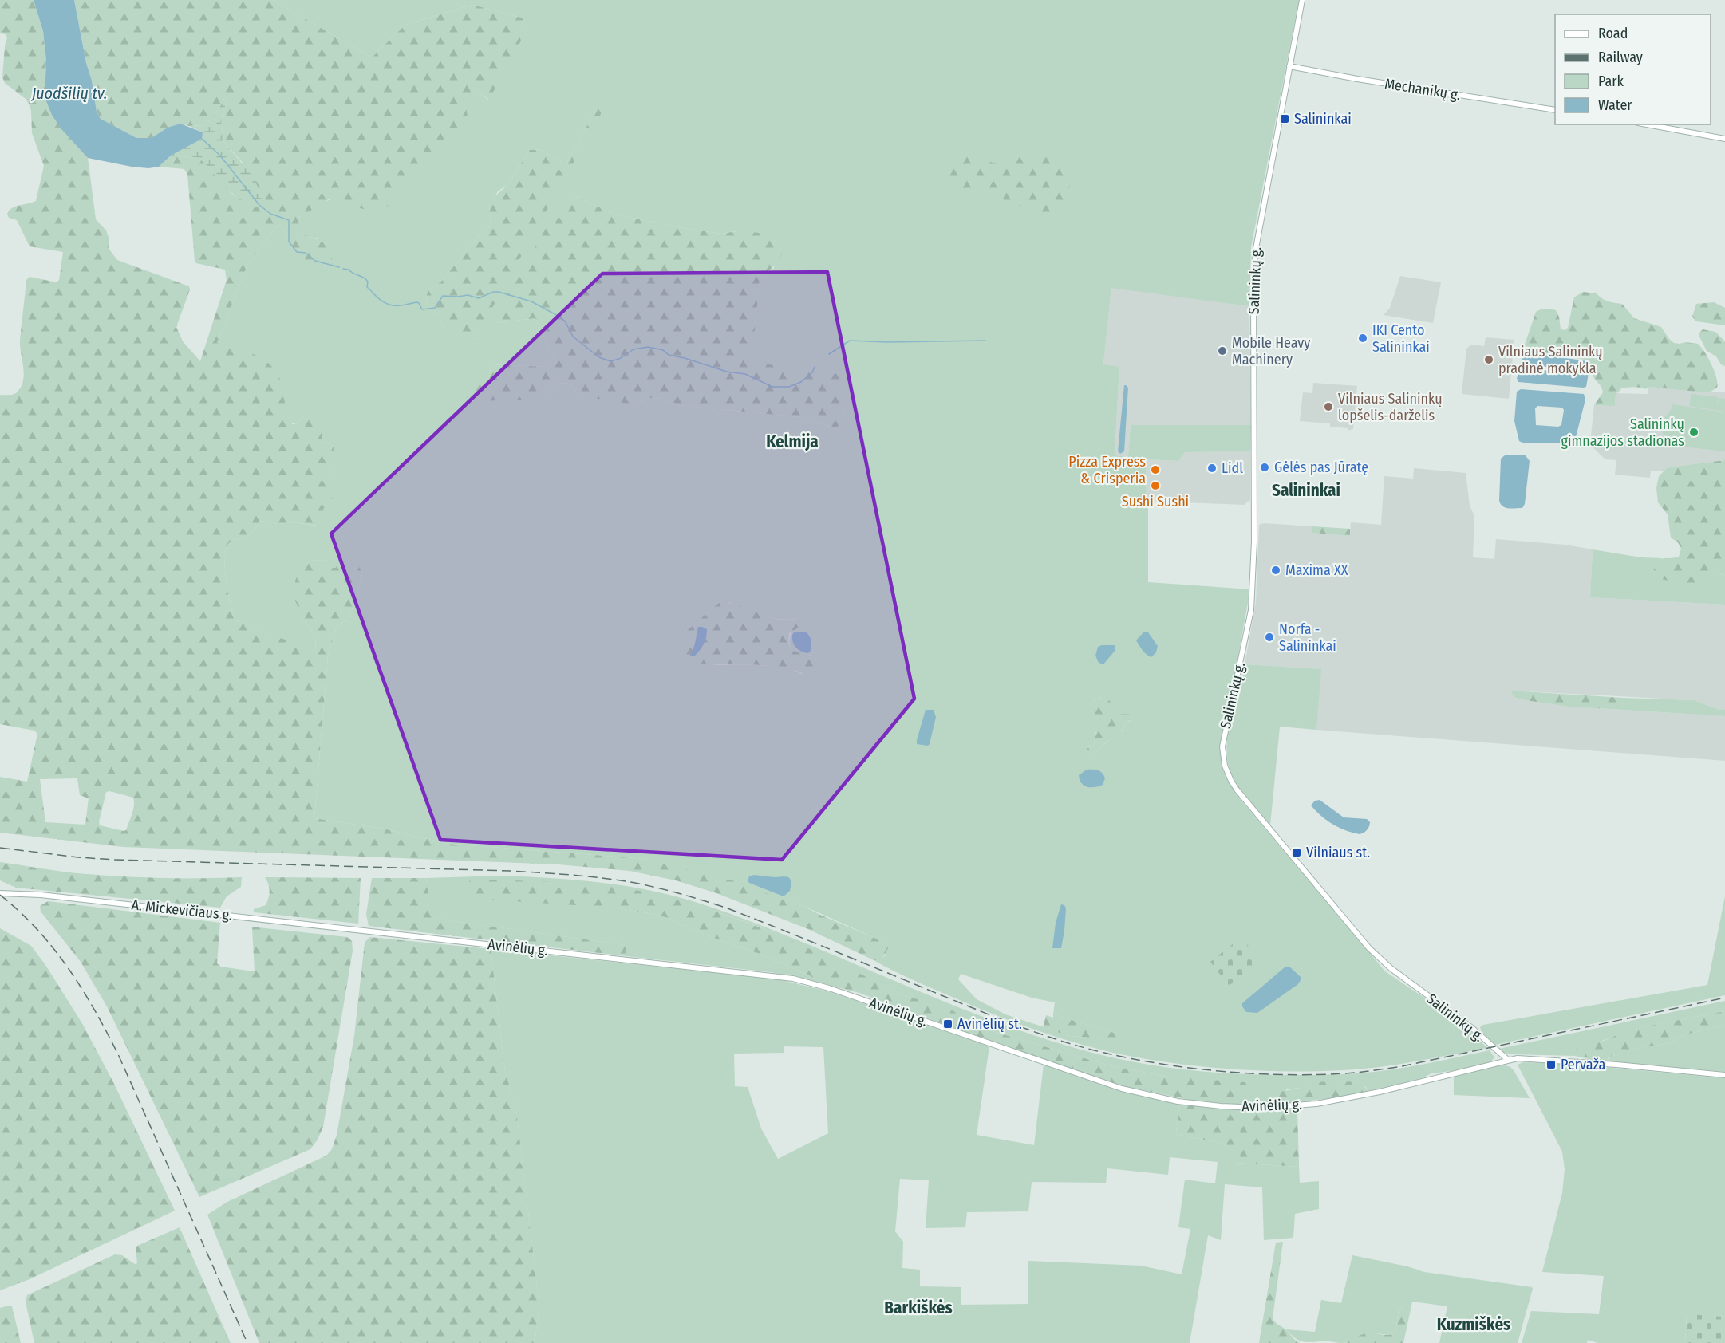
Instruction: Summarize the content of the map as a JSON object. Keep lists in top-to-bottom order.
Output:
{
  "streets": {
    "main road": [
      "Mechanikų g.",
      "Salininkų g.",
      "A. Mickevičiaus g.",
      "Avinėlių g."
    ]
  },
  "crossings": [
    ["Mechanikų g.", "Salininkų g."],
    ["Salininkų g.", "Avinėlių g."],
    ["A. Mickevičiaus g.", "Avinėlių g."]
  ],
  "districts": [
    "Kelmija",
    "Salininkai",
    "Barkiškės",
    "Kuzmiškės"
  ],
  "water": ["Juodšilių tv."],
  "places": {
    "transit": [
      "Salininkai",
      "Vilniaus st.",
      "Avinėlių st.",
      "Pervaža"
    ],
    "other": [
      "IKI Cento Salininkai",
      "Mobile Heavy Machinery",
      "Vilniaus Salininkų pradinė mokykla",
      "Vilniaus Salininkų lopšelis-darželis",
      "Salininkų gimnazijos stadionas",
      "Gėlės pas Jūratę",
      "Lidl",
      "Pizza Express & Crisperia",
      "Sushi Sushi",
      "Maxima XX",
      "Norfa - Salininkai"
    ]
  },
  "legend": [
    "Road",
    "Railway",
    "Park",
    "Water"
  ]
}
